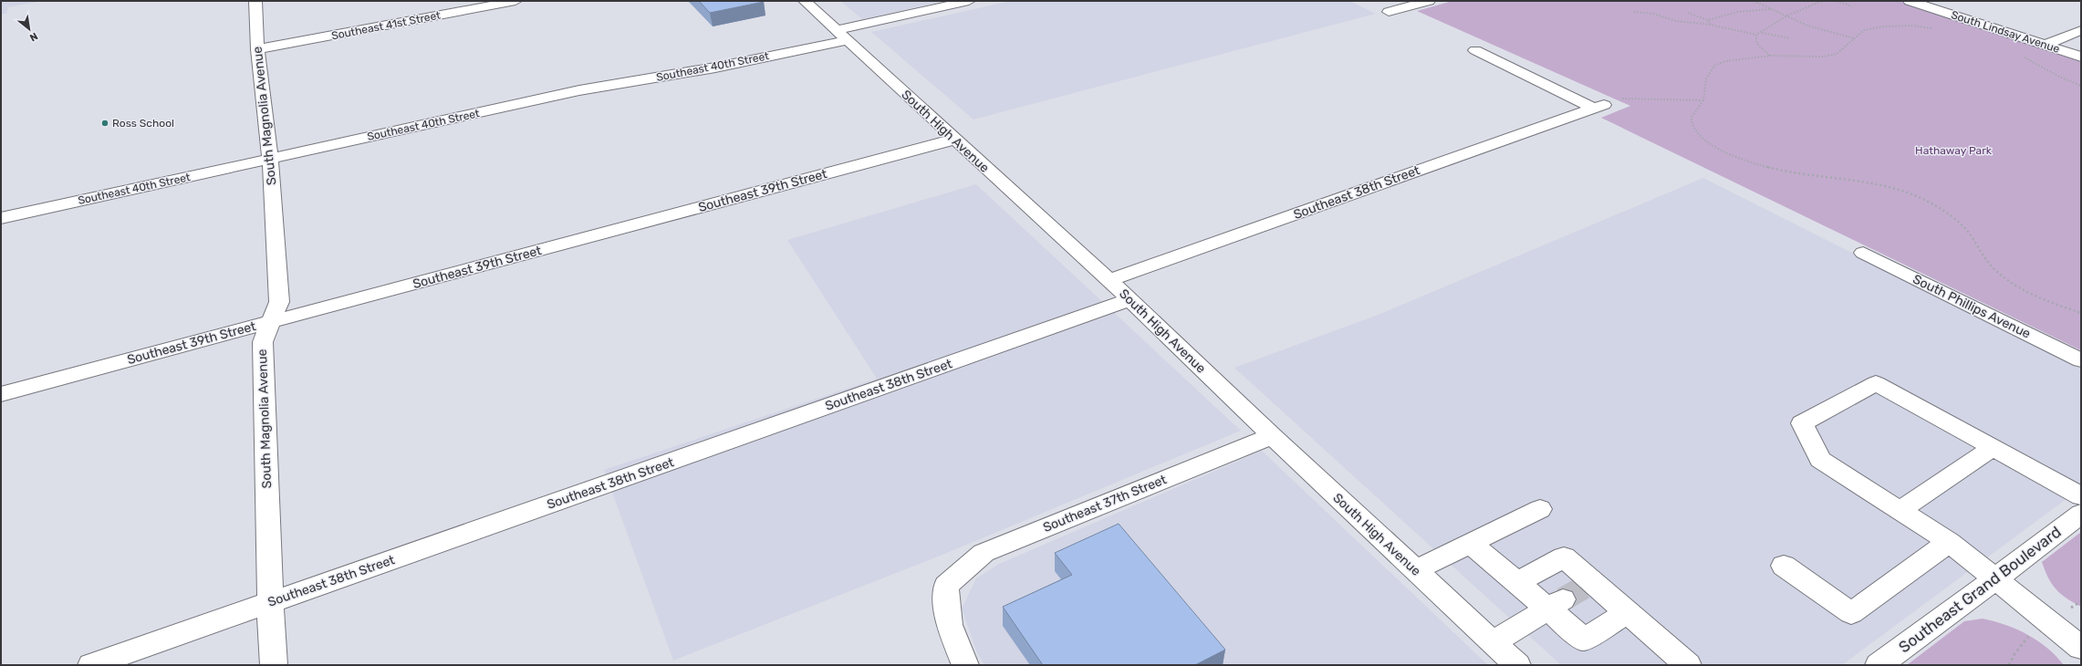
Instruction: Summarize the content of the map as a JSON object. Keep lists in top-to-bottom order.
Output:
{
  "streets": {
    "street": [
      "Southeast 41st Street",
      "South Lindsay Avenue",
      "Southeast 40th Street",
      "South Magnolia Avenue",
      "South High Avenue",
      "Southeast 39th Street",
      "Southeast 38th Street",
      "South Phillips Avenue",
      "Southeast 37th Street",
      "Southeast Grand Boulevard"
    ]
  },
  "crossings": [
    ["Southeast 41st Street", "South Magnolia Avenue"],
    ["Southeast 40th Street", "South Magnolia Avenue"],
    ["Southeast 40th Street", "South High Avenue"],
    ["South Magnolia Avenue", "Southeast 39th Street"],
    ["South Magnolia Avenue", "Southeast 38th Street"],
    ["South High Avenue", "Southeast 39th Street"],
    ["South High Avenue", "Southeast 38th Street"],
    ["South High Avenue", "Southeast 37th Street"]
  ],
  "parks": ["Hathaway Park"],
  "places": ["Ross School"],
  "north": "bottom right"
}
